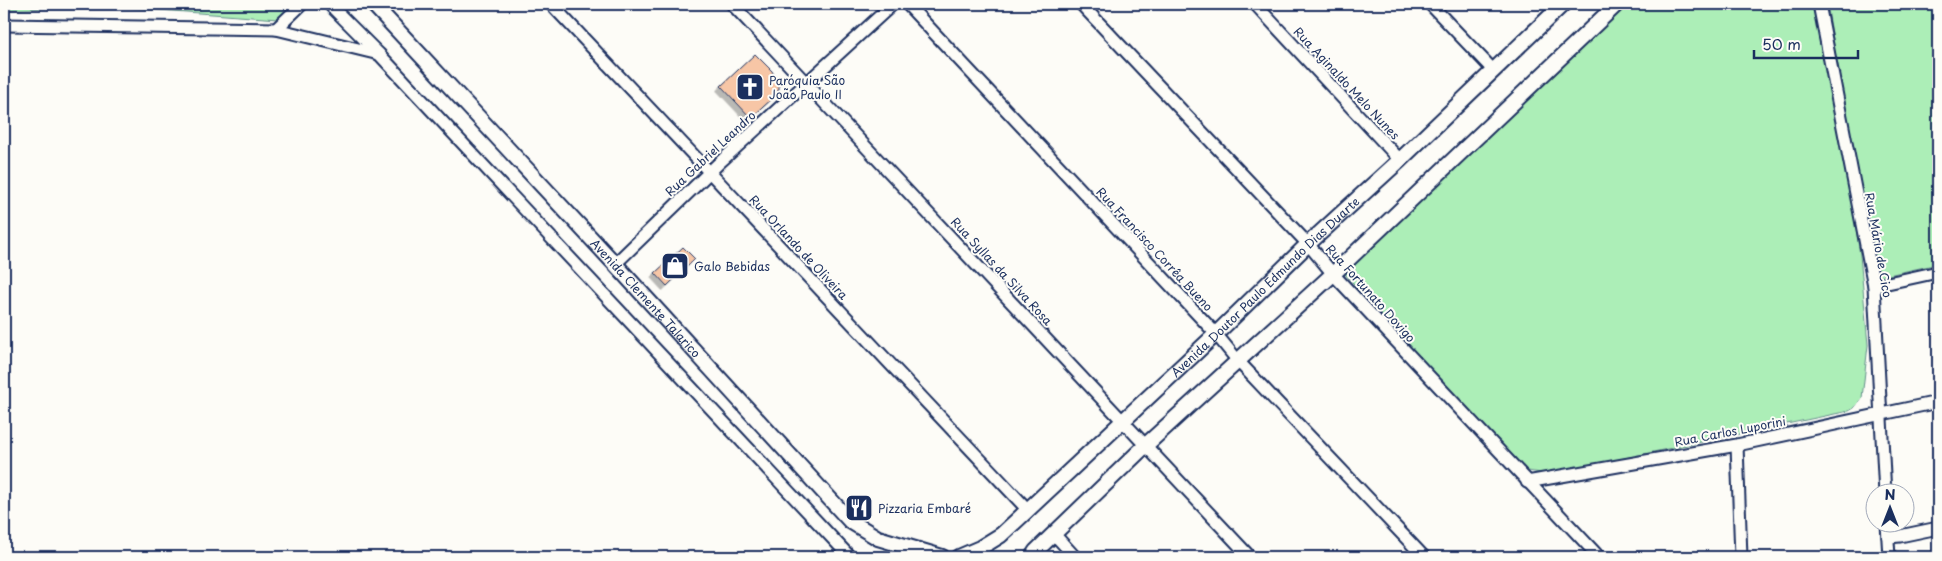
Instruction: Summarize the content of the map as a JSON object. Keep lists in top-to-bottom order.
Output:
{
  "streets": {
    "street": [
      "Rua Aginaldo Melo Nunes",
      "Rua Gabriel Leandro",
      "Rua Mário de Cico",
      "Rua Orlando de Oliveira",
      "Rua Francisco Corrêa Bueno",
      "Rua Syllas da Silva Rosa",
      "Avenida Doutor Paulo Edmundo Dias Duarte",
      "Rua Fortunato Dovigo",
      "Avenida Clemente Talarico",
      "Rua Carlos Luporini"
    ]
  },
  "crossings": [
    ["Rua Aginaldo Melo Nunes", "Avenida Doutor Paulo Edmundo Dias Duarte"],
    ["Rua Gabriel Leandro", "Rua Orlando de Oliveira"],
    ["Rua Gabriel Leandro", "Rua Syllas da Silva Rosa"],
    ["Rua Gabriel Leandro", "Avenida Clemente Talarico"],
    ["Rua Mário de Cico", "Rua Carlos Luporini"],
    ["Rua Orlando de Oliveira", "Avenida Doutor Paulo Edmundo Dias Duarte"],
    ["Rua Francisco Corrêa Bueno", "Avenida Doutor Paulo Edmundo Dias Duarte"],
    ["Rua Syllas da Silva Rosa", "Avenida Doutor Paulo Edmundo Dias Duarte"],
    ["Avenida Doutor Paulo Edmundo Dias Duarte", "Rua Fortunato Dovigo"],
    ["Rua Fortunato Dovigo", "Rua Carlos Luporini"]
  ],
  "places": {
    "church": ["Paróquia São João Paulo II"],
    "shop": ["Galo Bebidas"],
    "restaurant": ["Pizzaria Embaré"]
  },
  "scale_bar": "50 m",
  "north": "top"
}
